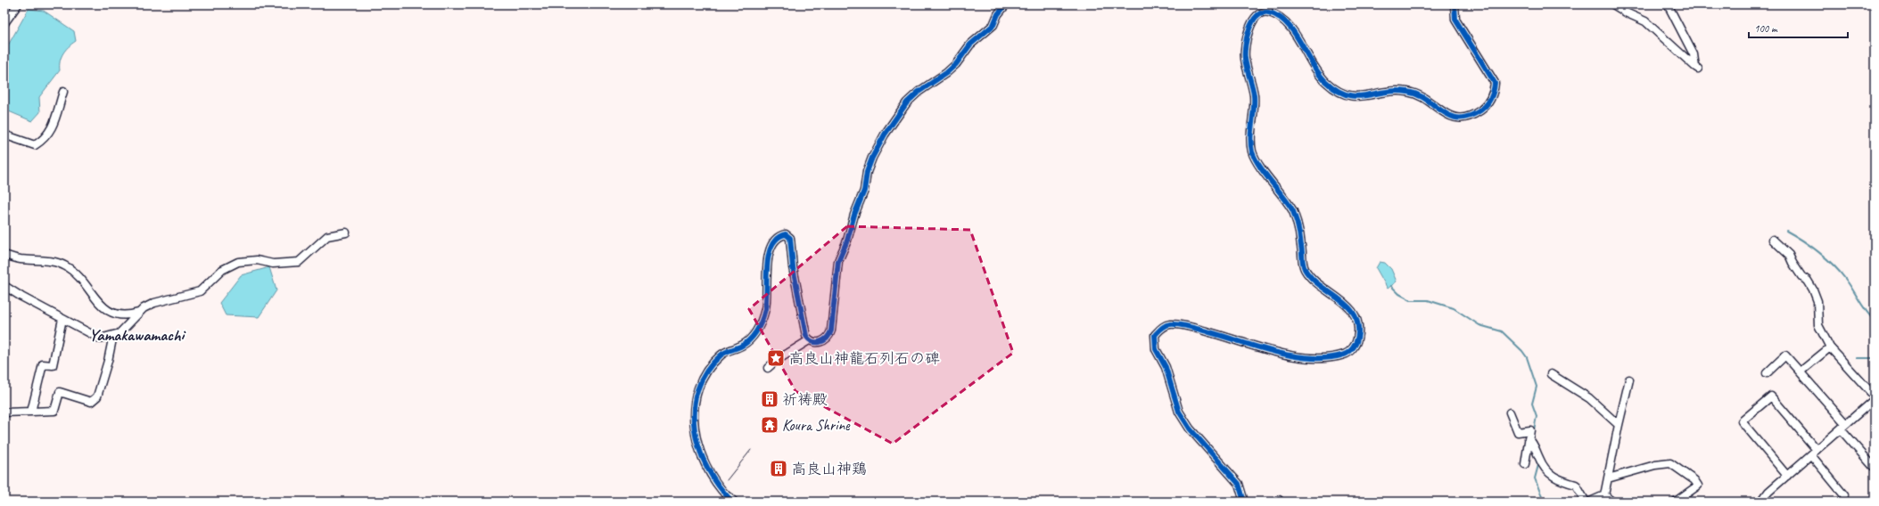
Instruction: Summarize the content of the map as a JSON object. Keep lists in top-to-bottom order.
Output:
{
  "districts": ["Yamakawamachi"],
  "places": {
    "place": ["高良山神龍石列石の碑"],
    "building": ["祈祷殿", "高良山神鶏"],
    "temple": ["Koura Shrine"]
  },
  "scale_bar": "100 m"
}
